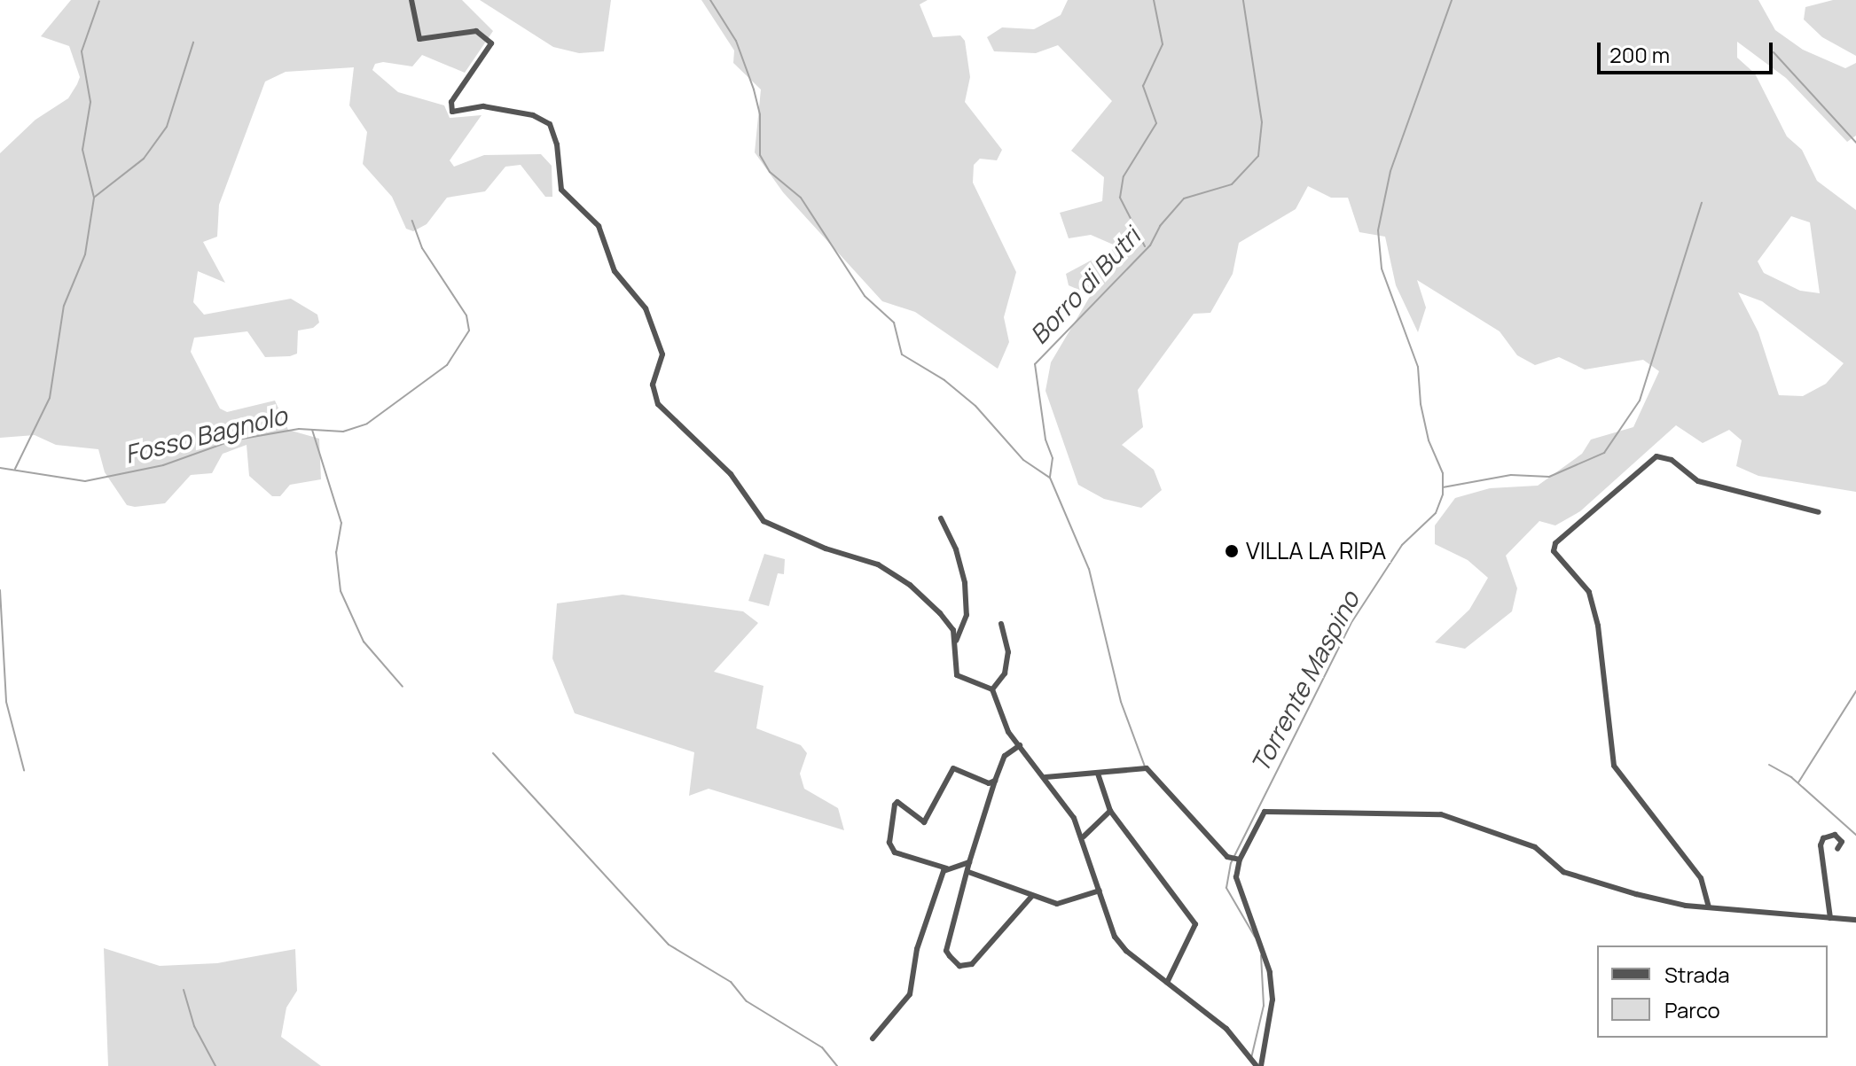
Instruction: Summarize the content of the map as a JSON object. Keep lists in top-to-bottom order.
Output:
{
  "water": ["Borro di Butri", "Fosso Bagnolo", "Torrente Maspino"],
  "places": ["VILLA LA RIPA"],
  "legend": ["Strada", "Parco"],
  "scale_bar": "200 m"
}
